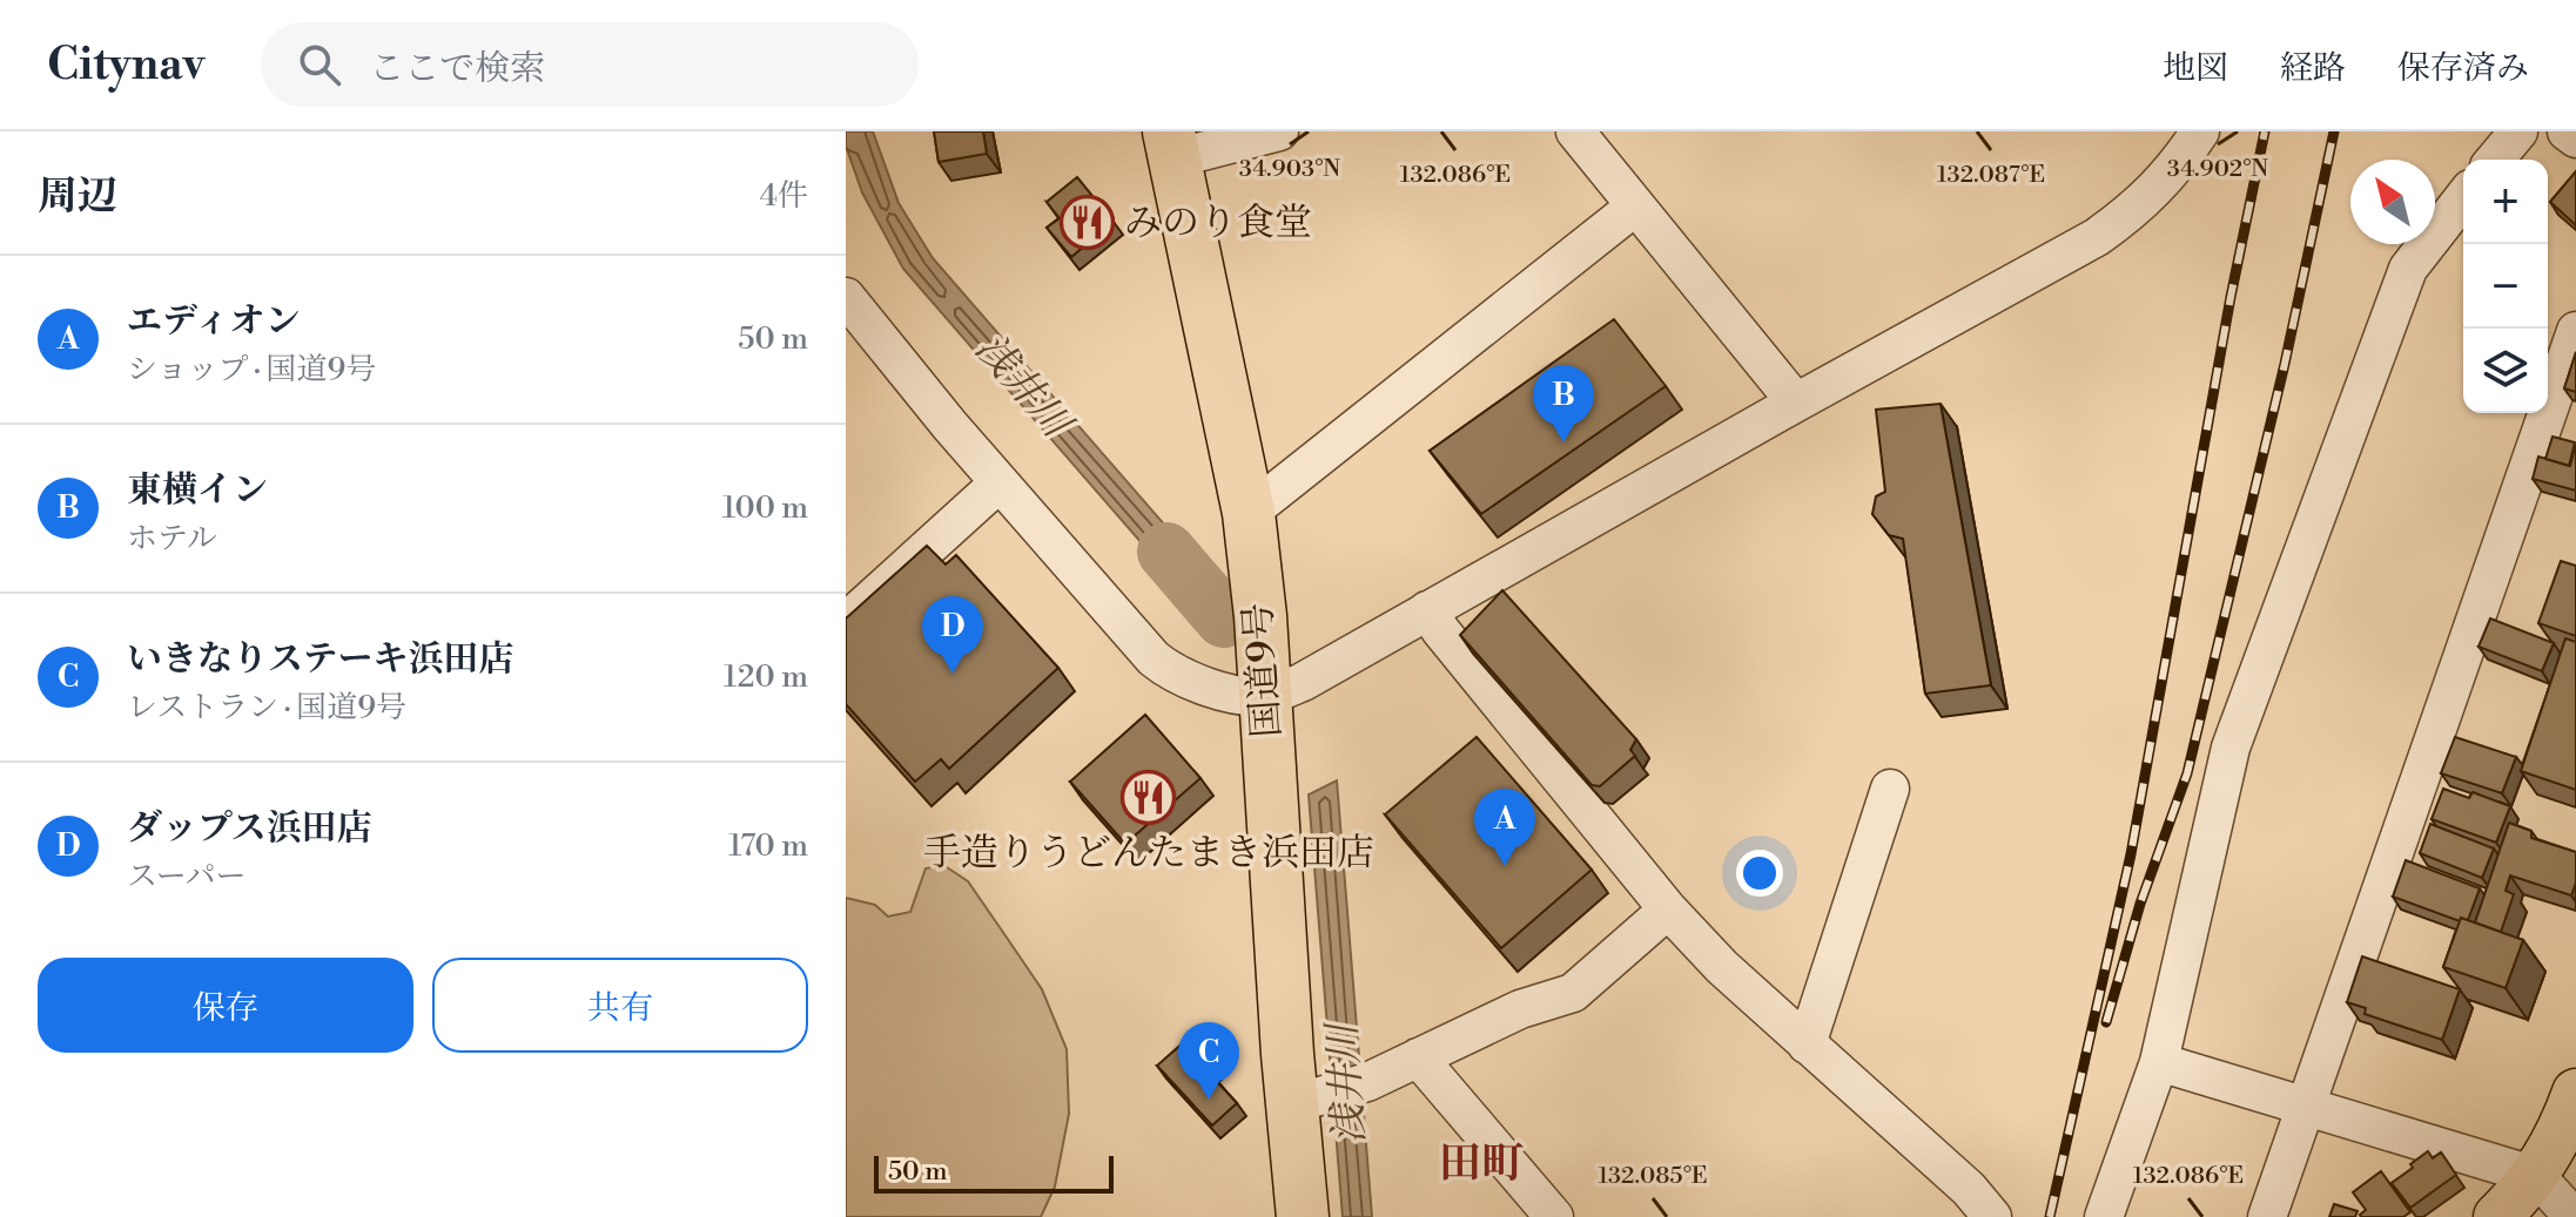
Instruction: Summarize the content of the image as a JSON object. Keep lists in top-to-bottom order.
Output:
{
  "streets": {
    "highway": ["国道9号"]
  },
  "districts": ["田町"],
  "water": ["浅井川"],
  "places": {
    "restaurant": ["みのり食堂", "手造りうどんたまき浜田店"]
  },
  "scale_bar": "50 m",
  "north": "top left",
  "page": {
    "header": "Citynav",
    "search": "ここで検索",
    "nav": ["地図", "経路", "保存済み"],
    "heading": ["周辺", "4件"],
    "map_buttons": ["+", "−"],
    "list": [
      {
        "mark": "A",
        "name": "エディオン",
        "note": "ショップ · 国道9号",
        "value": "50 m"
      },
      {
        "mark": "B",
        "name": "東横イン",
        "note": "ホテル",
        "value": "100 m"
      },
      {
        "mark": "C",
        "name": "いきなりステーキ浜田店",
        "note": "レストラン · 国道9号",
        "value": "120 m"
      },
      {
        "mark": "D",
        "name": "ダップス浜田店",
        "note": "スーパー",
        "value": "170 m"
      }
    ],
    "pins": [
      "B",
      "D",
      "A",
      "C"
    ],
    "buttons": ["保存", "共有"],
    "scale": "50 m"
  },
  "coordinates": [
    "34.903°N",
    "34.902°N",
    "132.086°E",
    "132.087°E",
    "132.085°E"
  ]
}
